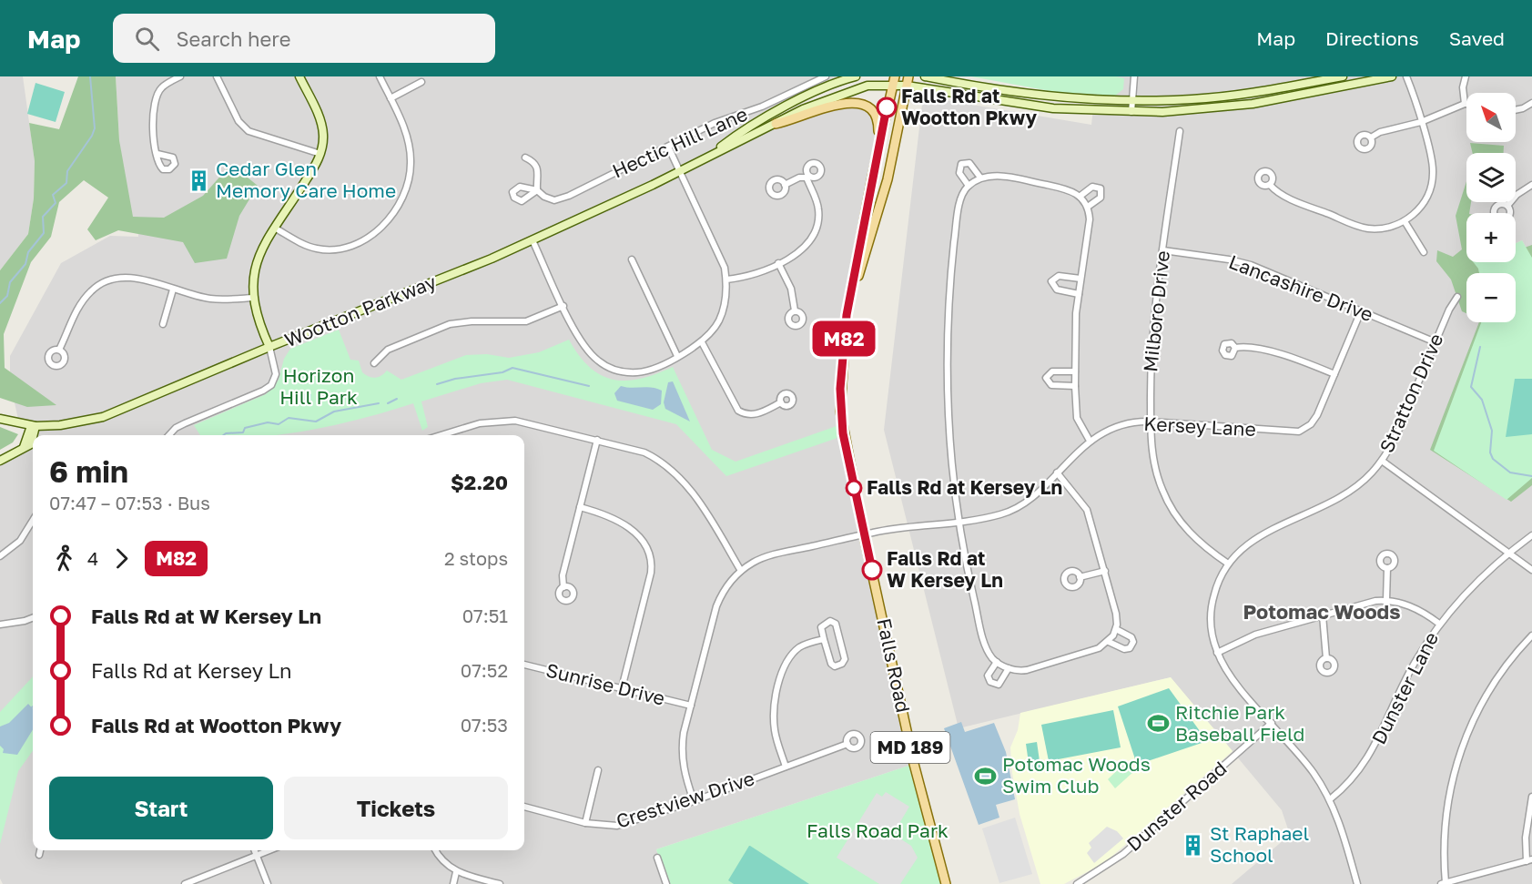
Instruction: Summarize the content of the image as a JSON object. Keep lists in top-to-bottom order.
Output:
{
  "streets": {
    "main road": ["Wootton Parkway", "Falls Road", "MD 189"],
    "street": [
      "Hectic Hill Lane",
      "Lancashire Drive",
      "Milboro Drive",
      "Stratton Drive",
      "Kersey Lane",
      "Sunrise Drive",
      "Dunster Lane",
      "Crestview Drive",
      "Dunster Road"
    ]
  },
  "crossings": [
    ["Lancashire Drive", "Milboro Drive"],
    ["Lancashire Drive", "Stratton Drive"],
    ["Lancashire Drive", "Kersey Lane"],
    ["Wootton Parkway", "Falls Road"],
    ["Milboro Drive", "Stratton Drive"],
    ["Milboro Drive", "Kersey Lane"],
    ["Stratton Drive", "Dunster Lane"],
    ["Stratton Drive", "Dunster Road"],
    ["Kersey Lane", "Falls Road"]
  ],
  "districts": ["Potomac Woods"],
  "parks": ["Horizon Hill Park", "Falls Road Park"],
  "places": {
    "other": ["Falls Rd at Wootton Pkwy", "Falls Rd at Kersey Ln", "Falls Rd at W Kersey Ln"],
    "building": ["Cedar Glen Memory Care Home", "St Raphael School"],
    "sports": ["Ritchie Park Baseball Field", "Potomac Woods Swim Club"]
  },
  "lines": ["bus line M82"],
  "north": "top left",
  "page": {
    "header": "Map",
    "search": "Search here",
    "nav": ["Map", "Directions", "Saved"],
    "on_map": "M82",
    "map_buttons": ["+", "−"],
    "heading": ["6 min", "07:47 – 07:53 · Bus", "$2.20"],
    "legs": ["4", "M82", "2 stops"],
    "list": [
      {
        "name": "Falls Rd at W Kersey Ln",
        "value": "07:51"
      },
      {
        "name": "Falls Rd at Kersey Ln",
        "value": "07:52"
      },
      {
        "name": "Falls Rd at Wootton Pkwy",
        "value": "07:53"
      }
    ],
    "buttons": ["Start", "Tickets"]
  }
}
